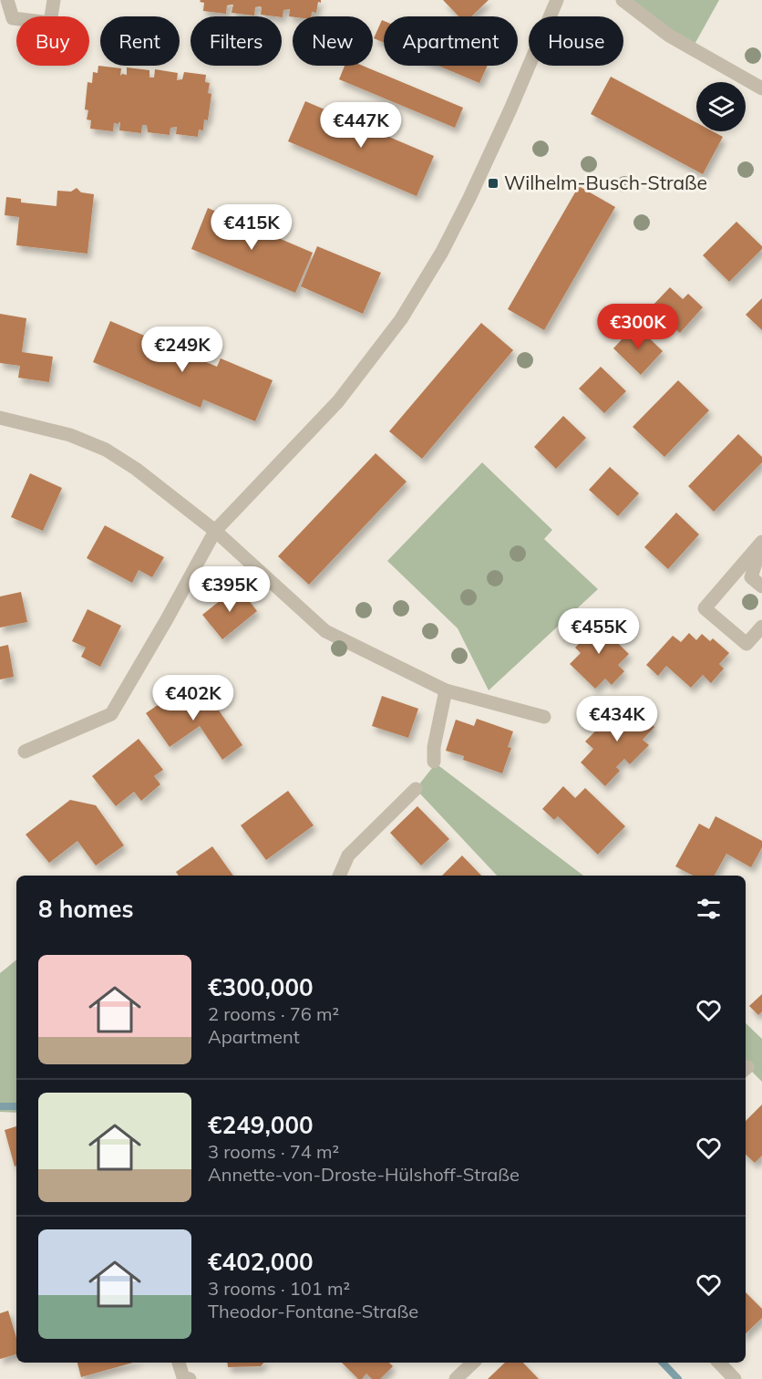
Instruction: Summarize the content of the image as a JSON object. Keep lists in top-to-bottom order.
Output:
{
  "places": {
    "transit": ["Wilhelm-Busch-Straße"]
  },
  "page": {
    "chip": [
      "Buy",
      "Rent",
      "Filters",
      "New",
      "Apartment",
      "House"
    ],
    "price": [
      "€447K",
      "€415K",
      "€300K",
      "€249K",
      "€395K",
      "€455K",
      "€402K",
      "€434K"
    ],
    "heading": "8 homes",
    "list": [
      {
        "name": "€300,000",
        "note": "2 rooms · 76 m² · Apartment"
      },
      {
        "name": "€249,000",
        "note": "3 rooms · 74 m² · Annette-von-Droste-Hülshoff-Straße"
      },
      {
        "name": "€402,000",
        "note": "3 rooms · 101 m² · Theodor-Fontane-Straße"
      }
    ]
  }
}
